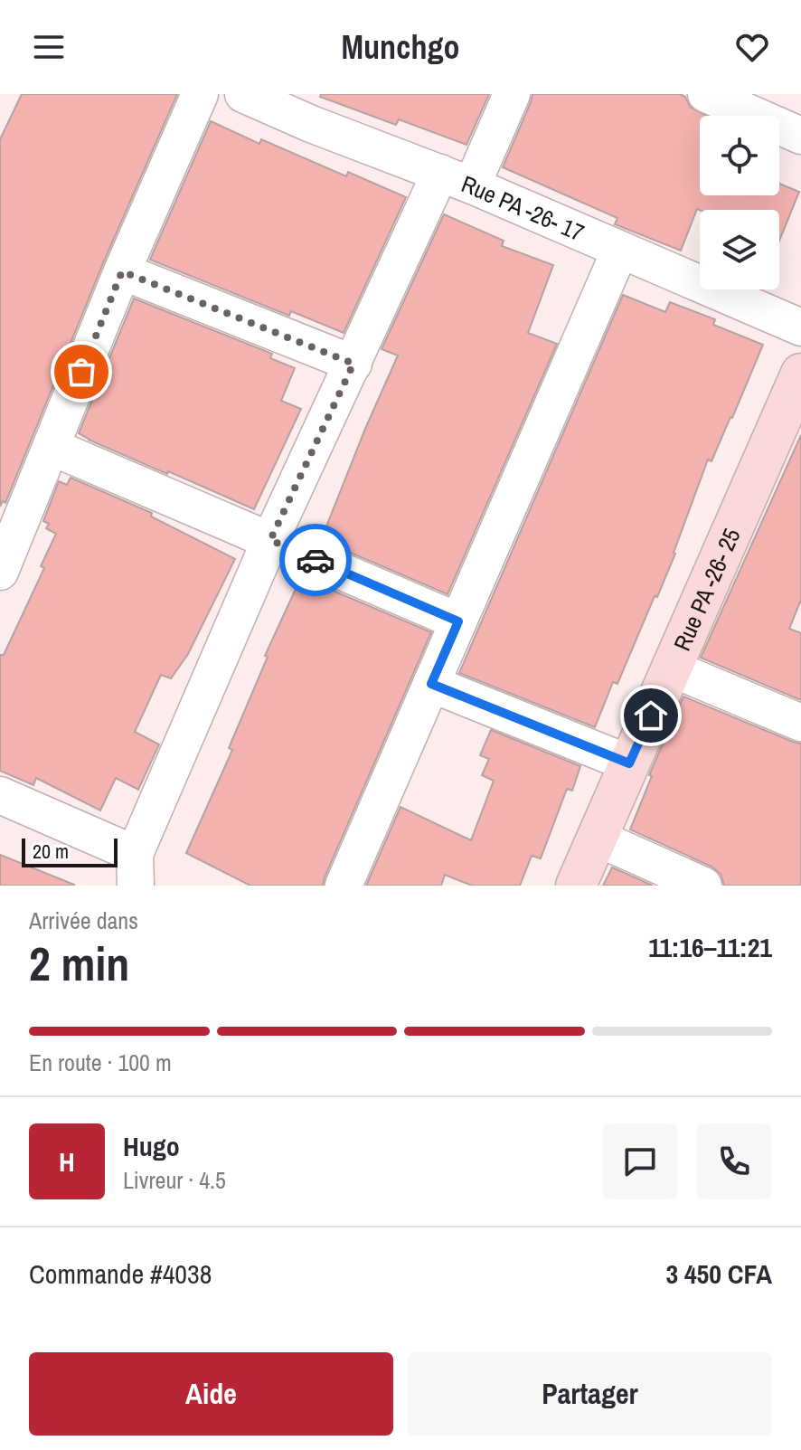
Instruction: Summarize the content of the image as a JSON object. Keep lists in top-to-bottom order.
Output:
{
  "streets": {
    "street": ["Rue PA -26- 17", "Rue PA -26- 25"]
  },
  "scale_bar": "20 m",
  "page": {
    "header": "Munchgo",
    "scale": "20 m",
    "heading": ["2 min", "Arrivée dans", "11:16–11:21"],
    "panel": [
      "Hugo",
      "Livreur · 4.5",
      "Commande #4038",
      "3 450 CFA"
    ],
    "bar": "En route · 100 m",
    "round": "H",
    "buttons": ["Aide", "Partager"]
  }
}
